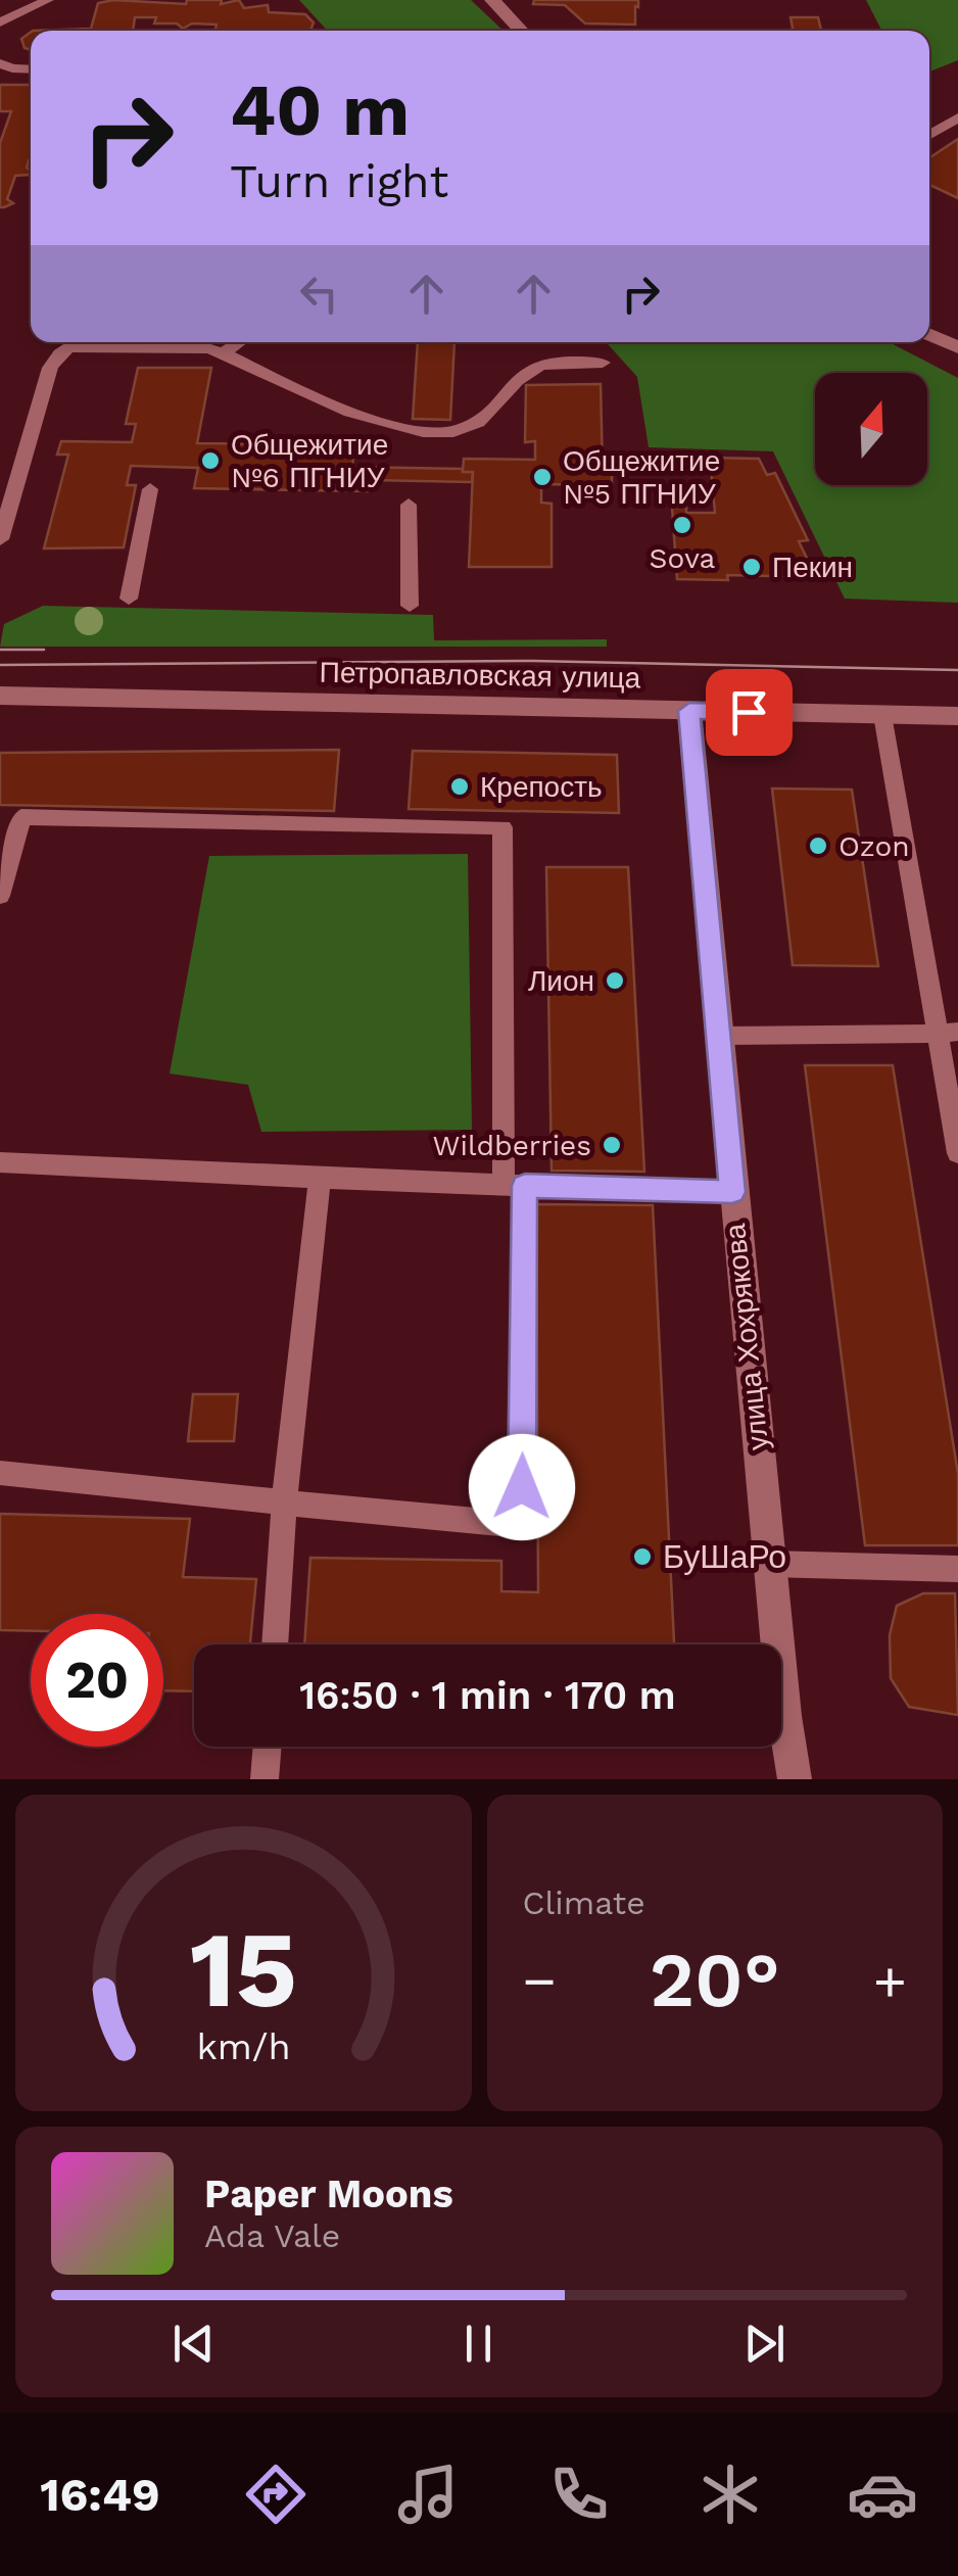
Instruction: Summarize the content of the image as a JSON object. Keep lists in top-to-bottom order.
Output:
{
  "streets": {
    "street": ["Петропавловская улица", "улица Хохрякова"]
  },
  "crossings": [
    ["Петропавловская улица", "улица Хохрякова"]
  ],
  "places": [
    "Общежитие №6 ПГНИУ",
    "Общежитие №5 ПГНИУ",
    "Sova",
    "Пекин",
    "Крепость",
    "Ozon",
    "Лион",
    "Wildberries",
    "БуШаРо"
  ],
  "north": "top",
  "page": {
    "turn": ["40 m", "Turn right"],
    "limit": "20",
    "trip": "16:50 · 1 min · 170 m",
    "tile": "Climate",
    "heat": ["−", "20°", "+"],
    "song": ["Paper Moons", "Ada Vale"],
    "tabs": "16:49",
    "gauge": ["15", "km/h"]
  }
}
